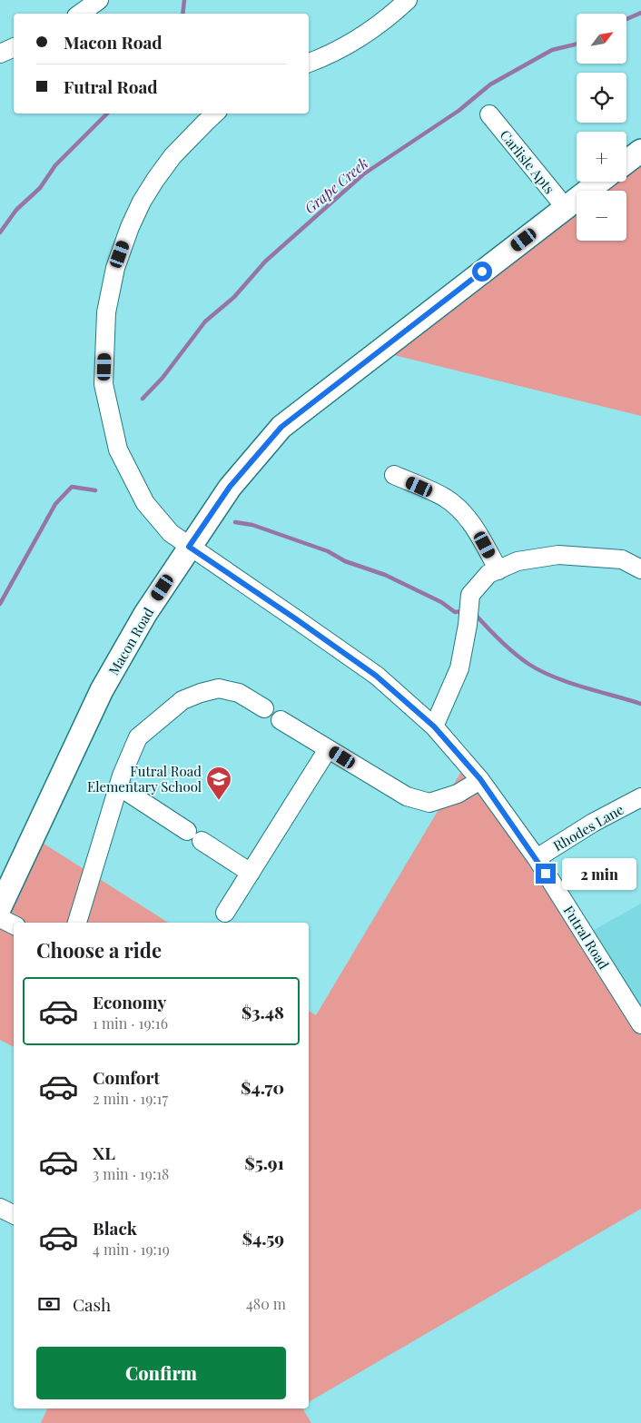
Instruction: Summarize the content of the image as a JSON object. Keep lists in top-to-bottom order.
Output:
{
  "streets": {
    "main road": ["Macon Road"],
    "street": ["Carlisle Apts", "Rhodes Lane", "Futral Road"]
  },
  "crossings": [
    ["Carlisle Apts", "Macon Road"],
    ["Macon Road", "Futral Road"],
    ["Rhodes Lane", "Futral Road"]
  ],
  "water": ["Grape Creek"],
  "places": {
    "school or university": ["Futral Road Elementary School"]
  },
  "north": "top right",
  "page": {
    "map_buttons": ["+", "−"],
    "banner": ["Macon Road", "Futral Road"],
    "bubble": "2 min",
    "heading": "Choose a ride",
    "list": [
      {
        "name": "Economy",
        "note": "1 min · 19:16",
        "value": "$3.48"
      },
      {
        "name": "Comfort",
        "note": "2 min · 19:17",
        "value": "$4.70"
      },
      {
        "name": "XL",
        "note": "3 min · 19:18",
        "value": "$5.91"
      },
      {
        "name": "Black",
        "note": "4 min · 19:19",
        "value": "$4.59"
      }
    ],
    "pay": ["Cash", "480 m"],
    "buttons": "Confirm"
  }
}
